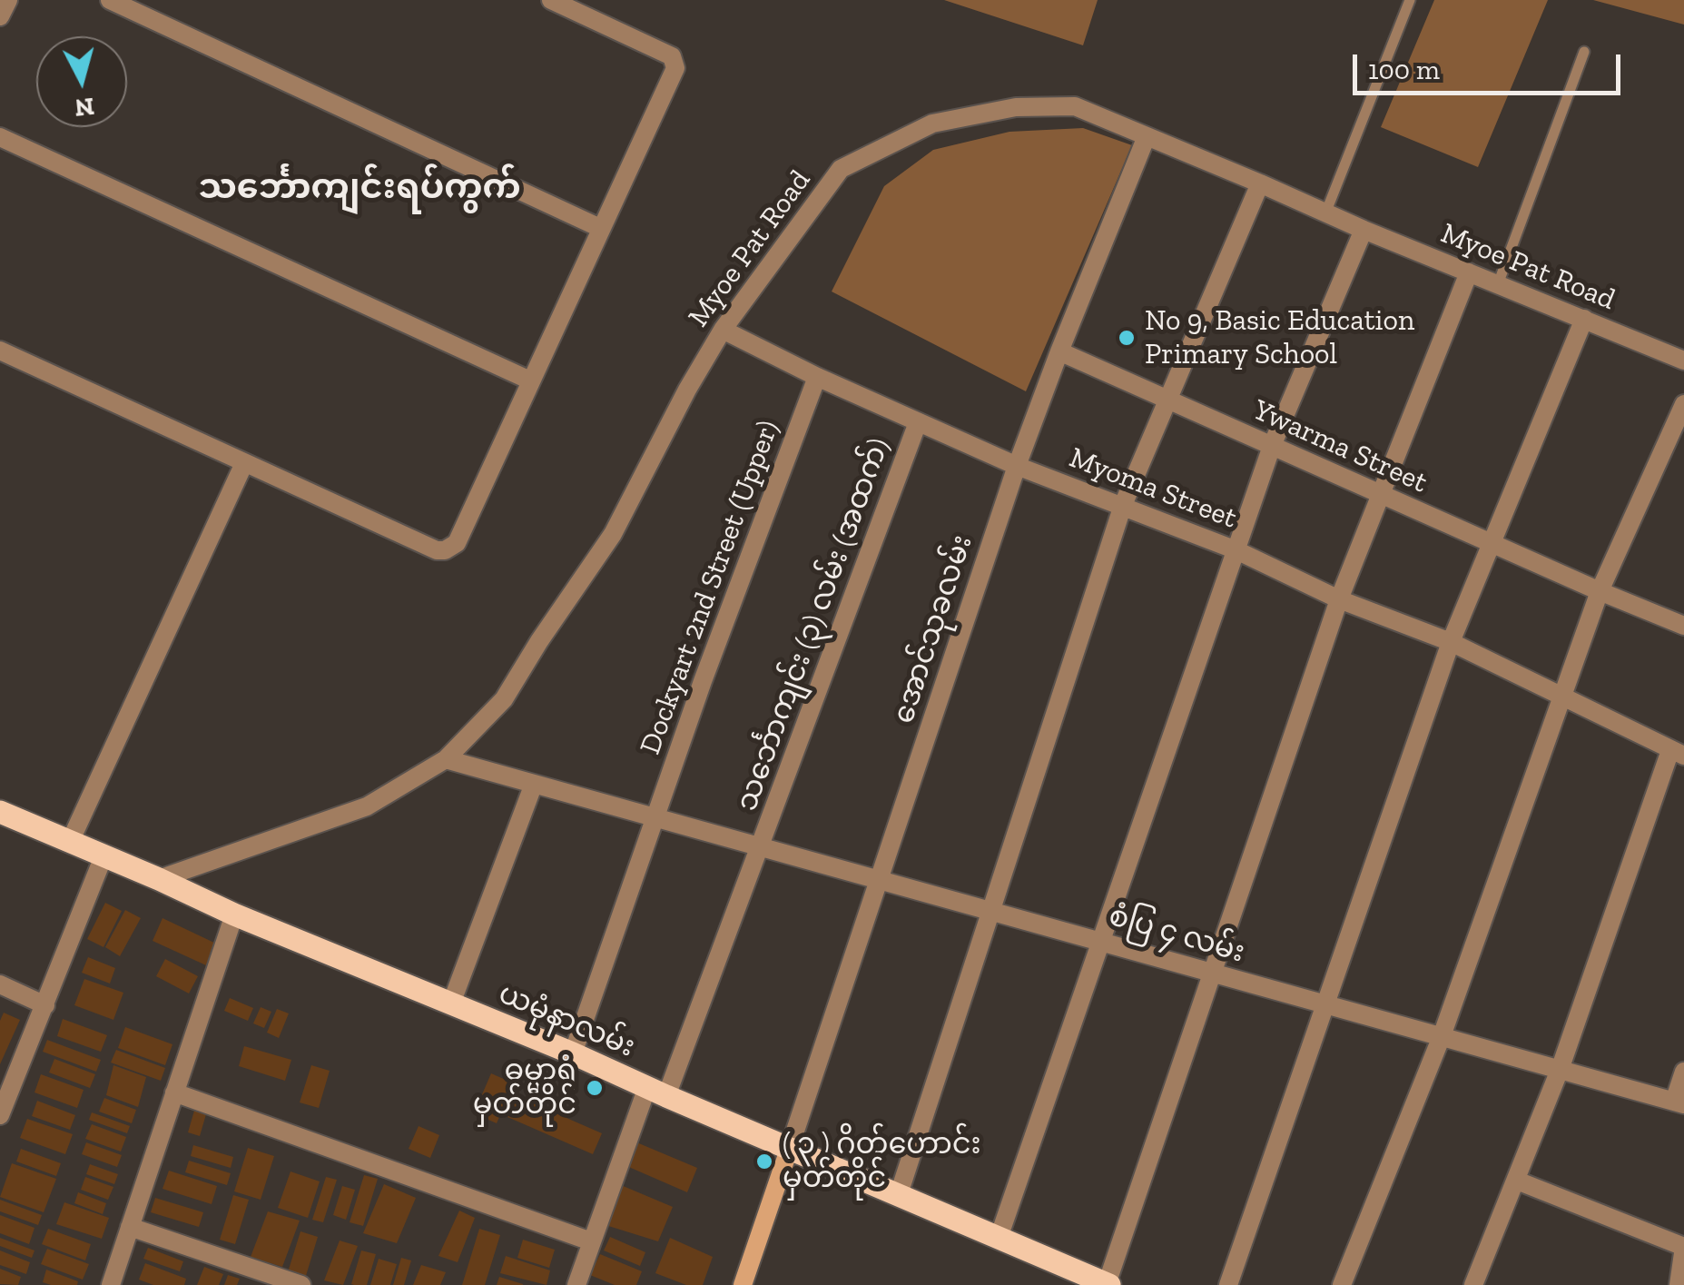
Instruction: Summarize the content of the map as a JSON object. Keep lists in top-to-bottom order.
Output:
{
  "streets": {
    "main road": ["ယမုံနာလမ်း"],
    "street": [
      "Myoe Pat Road",
      "Ywarma Street",
      "Myoma Street",
      "Dockyart 2nd Street (Upper)",
      "သင်္ဘောကျင်း (၃) လမ်း (အထက်)",
      "အောင်သုခလမ်း",
      "စံပြ ၄ လမ်း"
    ]
  },
  "crossings": [
    ["Myoe Pat Road", "Myoma Street"],
    ["Myoe Pat Road", "အောင်သုခလမ်း"],
    ["Myoe Pat Road", "စံပြ ၄ လမ်း"],
    ["Myoe Pat Road", "ယမုံနာလမ်း"],
    ["Ywarma Street", "အောင်သုခလမ်း"],
    ["Myoma Street", "Dockyart 2nd Street (Upper)"],
    ["Myoma Street", "သင်္ဘောကျင်း (၃) လမ်း (အထက်)"],
    ["Myoma Street", "အောင်သုခလမ်း"],
    ["Dockyart 2nd Street (Upper)", "စံပြ ၄ လမ်း"],
    ["Dockyart 2nd Street (Upper)", "ယမုံနာလမ်း"],
    ["သင်္ဘောကျင်း (၃) လမ်း (အထက်)", "စံပြ ၄ လမ်း"],
    ["သင်္ဘောကျင်း (၃) လမ်း (အထက်)", "ယမုံနာလမ်း"],
    ["အောင်သုခလမ်း", "စံပြ ၄ လမ်း"],
    ["အောင်သုခလမ်း", "ယမုံနာလမ်း"]
  ],
  "districts": ["သင်္ဘောကျင်းရပ်ကွက်"],
  "places": ["No 9, Basic Education Primary School", "ဓမ္မာရုံ မှတ်တိုင်", "( ၃ ) ဂိတ်ဟောင်း မှတ်တိုင်"],
  "scale_bar": "100 m",
  "north": "bottom"
}
